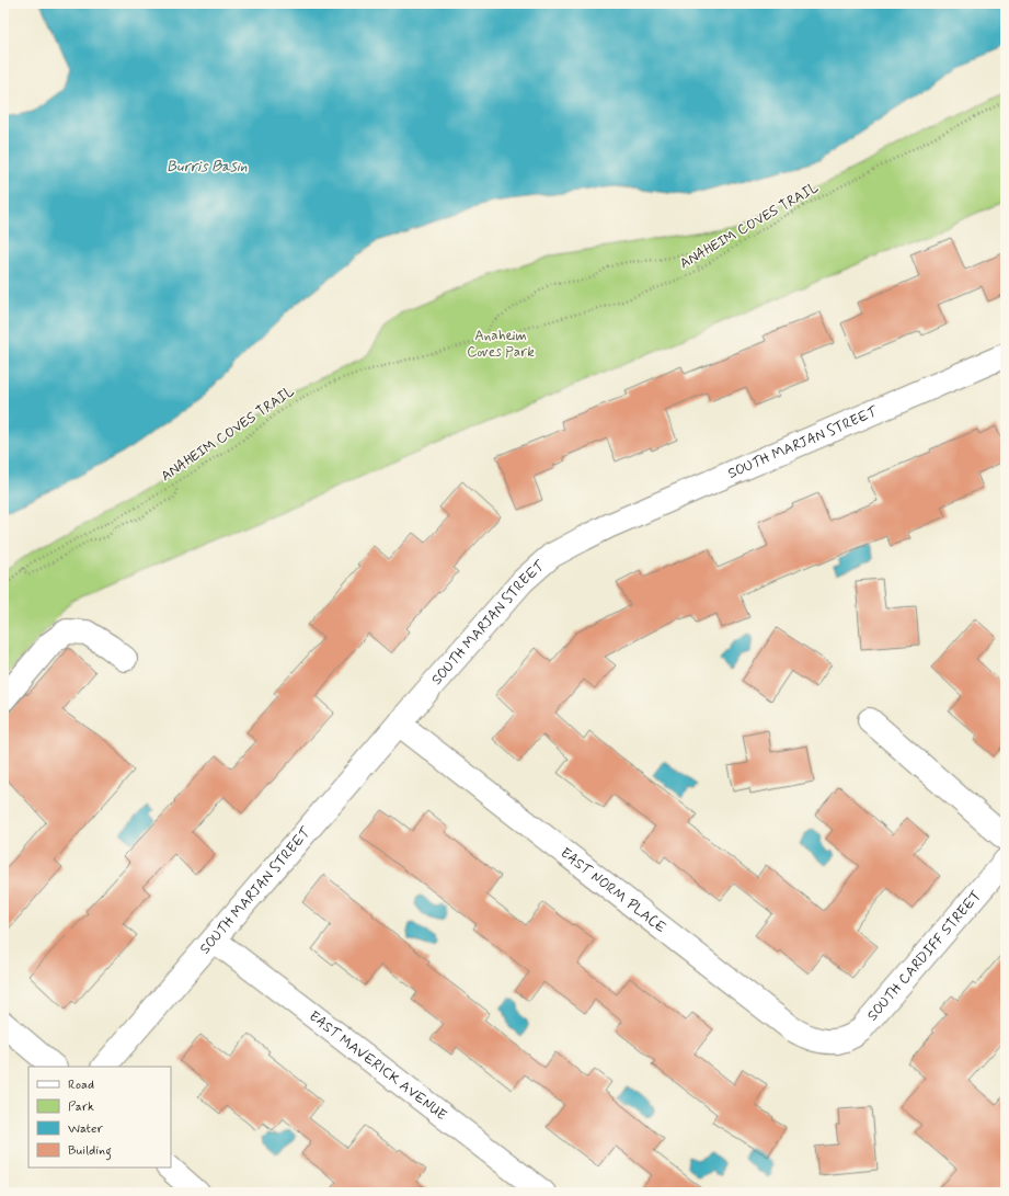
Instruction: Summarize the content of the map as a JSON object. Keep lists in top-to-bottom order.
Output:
{
  "streets": {
    "street": [
      "SOUTH MARJAN STREET",
      "EAST NORM PLACE",
      "SOUTH CARDIFF STREET",
      "EAST MAVERICK AVENUE"
    ],
    "path": ["ANAHEIM COVES TRAIL"]
  },
  "crossings": [
    ["SOUTH MARJAN STREET", "EAST NORM PLACE"],
    ["SOUTH MARJAN STREET", "EAST MAVERICK AVENUE"],
    ["EAST NORM PLACE", "SOUTH CARDIFF STREET"]
  ],
  "water": ["Burris Basin"],
  "parks": ["Anaheim Coves Park"],
  "legend": [
    "Road",
    "Park",
    "Water",
    "Building"
  ]
}
